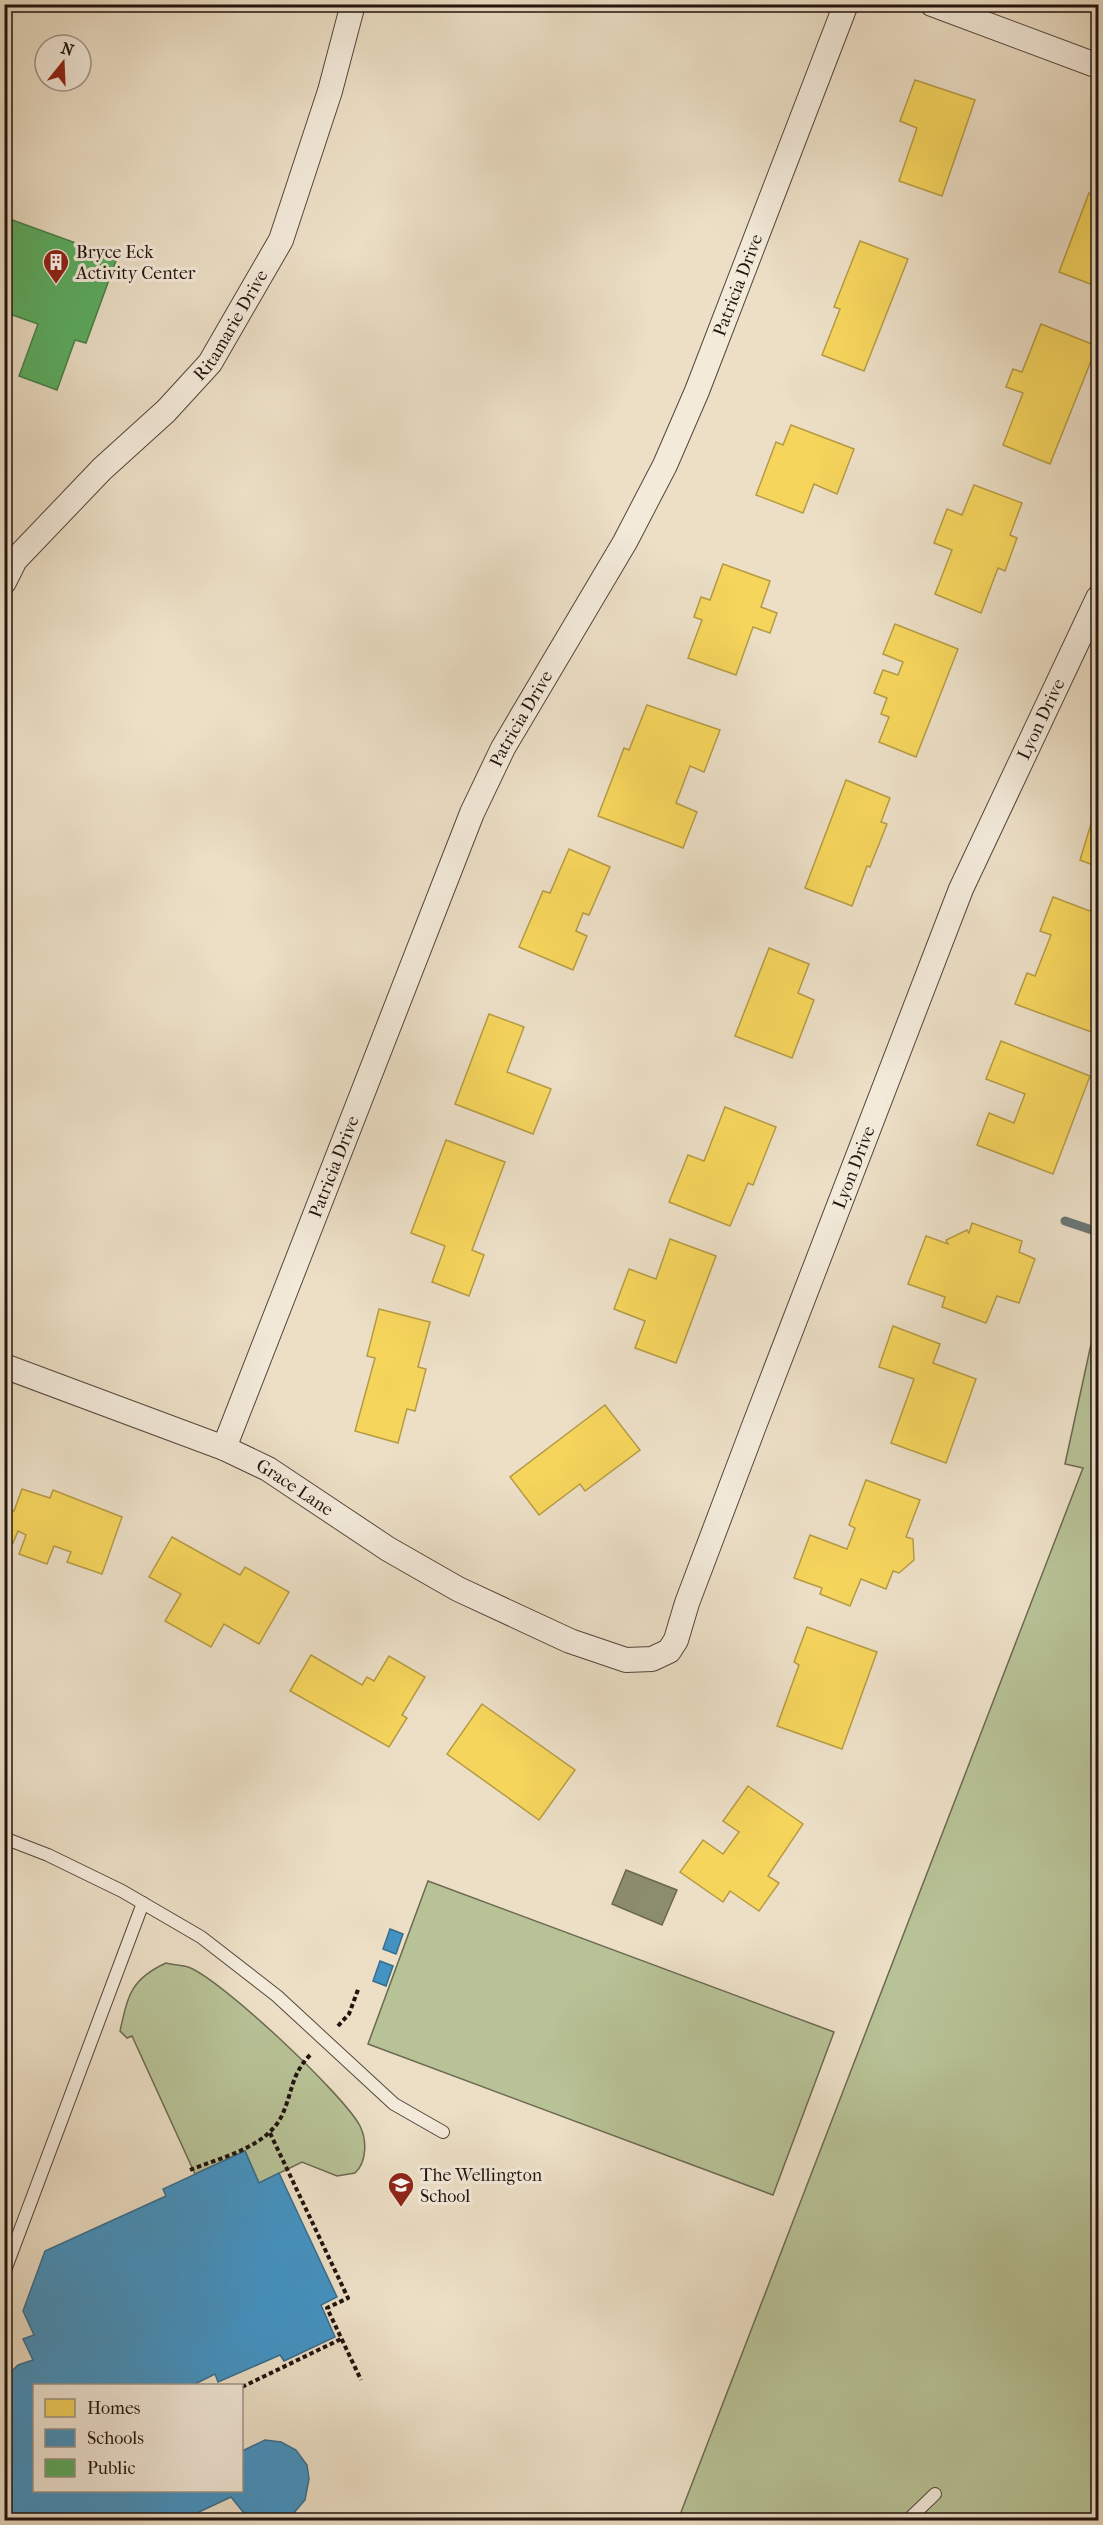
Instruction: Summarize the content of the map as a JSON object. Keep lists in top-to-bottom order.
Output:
{
  "streets": {
    "street": [
      "Patricia Drive",
      "Ritamarie Drive",
      "Lyon Drive",
      "Grace Lane"
    ]
  },
  "crossings": [
    ["Patricia Drive", "Grace Lane"],
    ["Lyon Drive", "Grace Lane"]
  ],
  "places": {
    "building": ["Bryce Eck Activity Center"],
    "school or university": ["The Wellington School"]
  },
  "legend": ["Homes", "Schools", "Public"],
  "north": "top"
}
